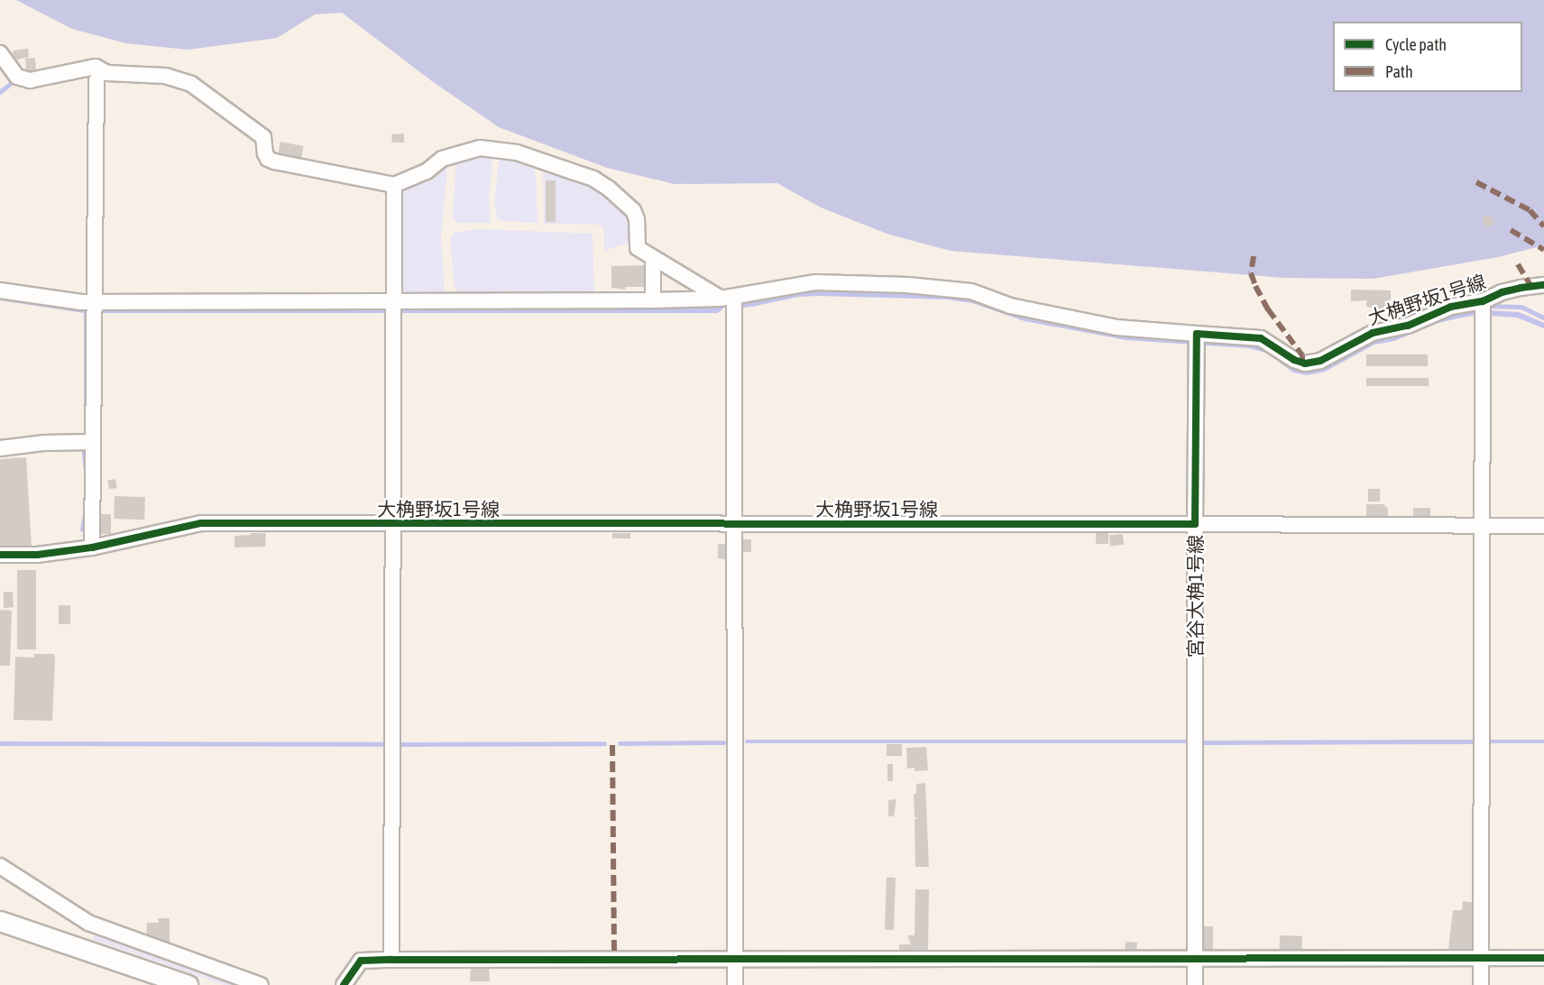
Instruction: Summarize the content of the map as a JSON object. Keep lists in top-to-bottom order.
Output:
{
  "streets": {
    "street": ["大桷野坂1号線", "宮谷大桷1号線"]
  },
  "crossings": [
    ["大桷野坂1号線", "宮谷大桷1号線"]
  ],
  "legend": ["Cycle path", "Path"]
}
